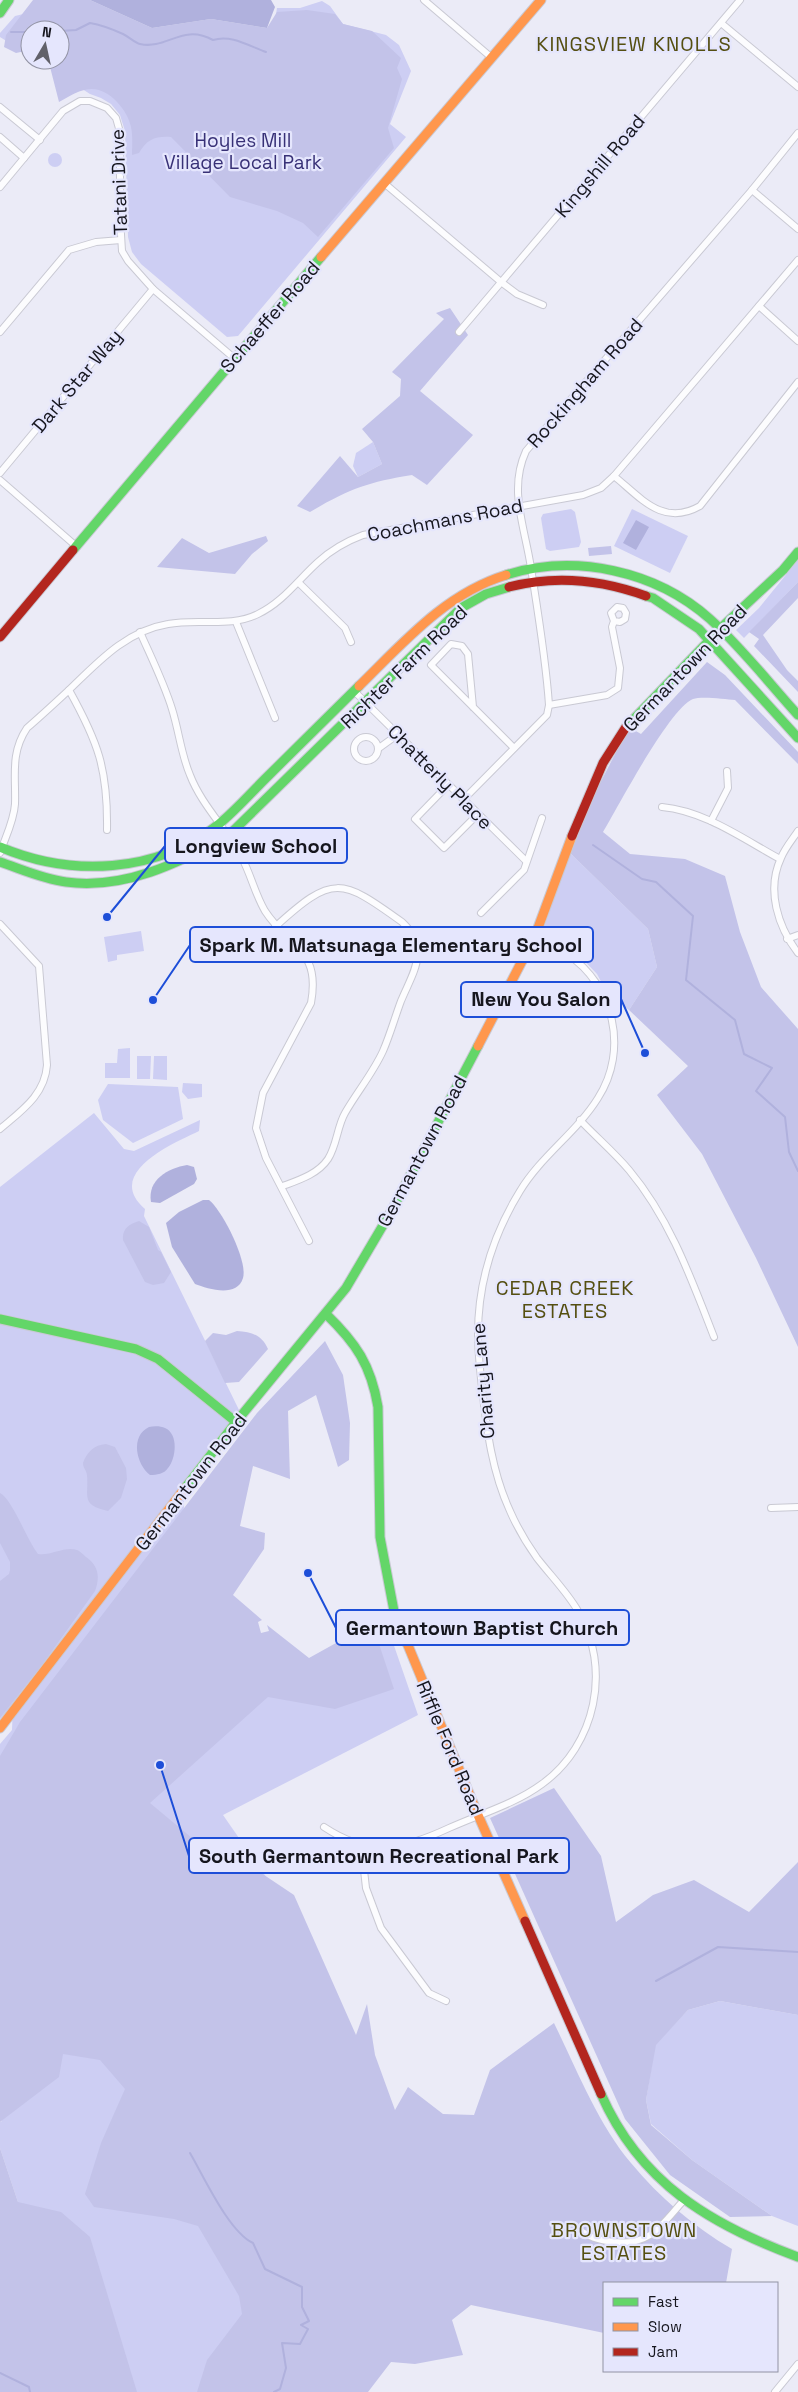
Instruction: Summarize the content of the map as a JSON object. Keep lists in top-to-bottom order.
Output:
{
  "streets": {
    "main road": [
      "Schaeffer Road",
      "Richter Farm Road",
      "Germantown Road",
      "Riffle Ford Road"
    ],
    "street": [
      "Kingshill Road",
      "Tatani Drive",
      "Dark Star Way",
      "Rockingham Road",
      "Coachmans Road",
      "Chatterly Place",
      "Charity Lane"
    ]
  },
  "crossings": [
    ["Tatani Drive", "Schaeffer Road"],
    ["Tatani Drive", "Dark Star Way"],
    ["Rockingham Road", "Coachmans Road"],
    ["Rockingham Road", "Richter Farm Road"],
    ["Coachmans Road", "Richter Farm Road"],
    ["Richter Farm Road", "Germantown Road"],
    ["Richter Farm Road", "Chatterly Place"],
    ["Germantown Road", "Charity Lane"],
    ["Germantown Road", "Riffle Ford Road"],
    ["Charity Lane", "Riffle Ford Road"]
  ],
  "districts": ["KINGSVIEW KNOLLS", "CEDAR CREEK ESTATES", "BROWNSTOWN ESTATES"],
  "parks": ["Hoyles Mill Village Local Park"],
  "places": [
    "Longview School",
    "Spark M. Matsunaga Elementary School",
    "New You Salon",
    "Germantown Baptist Church",
    "South Germantown Recreational Park"
  ],
  "legend": ["Fast", "Slow", "Jam"],
  "north": "top"
}
